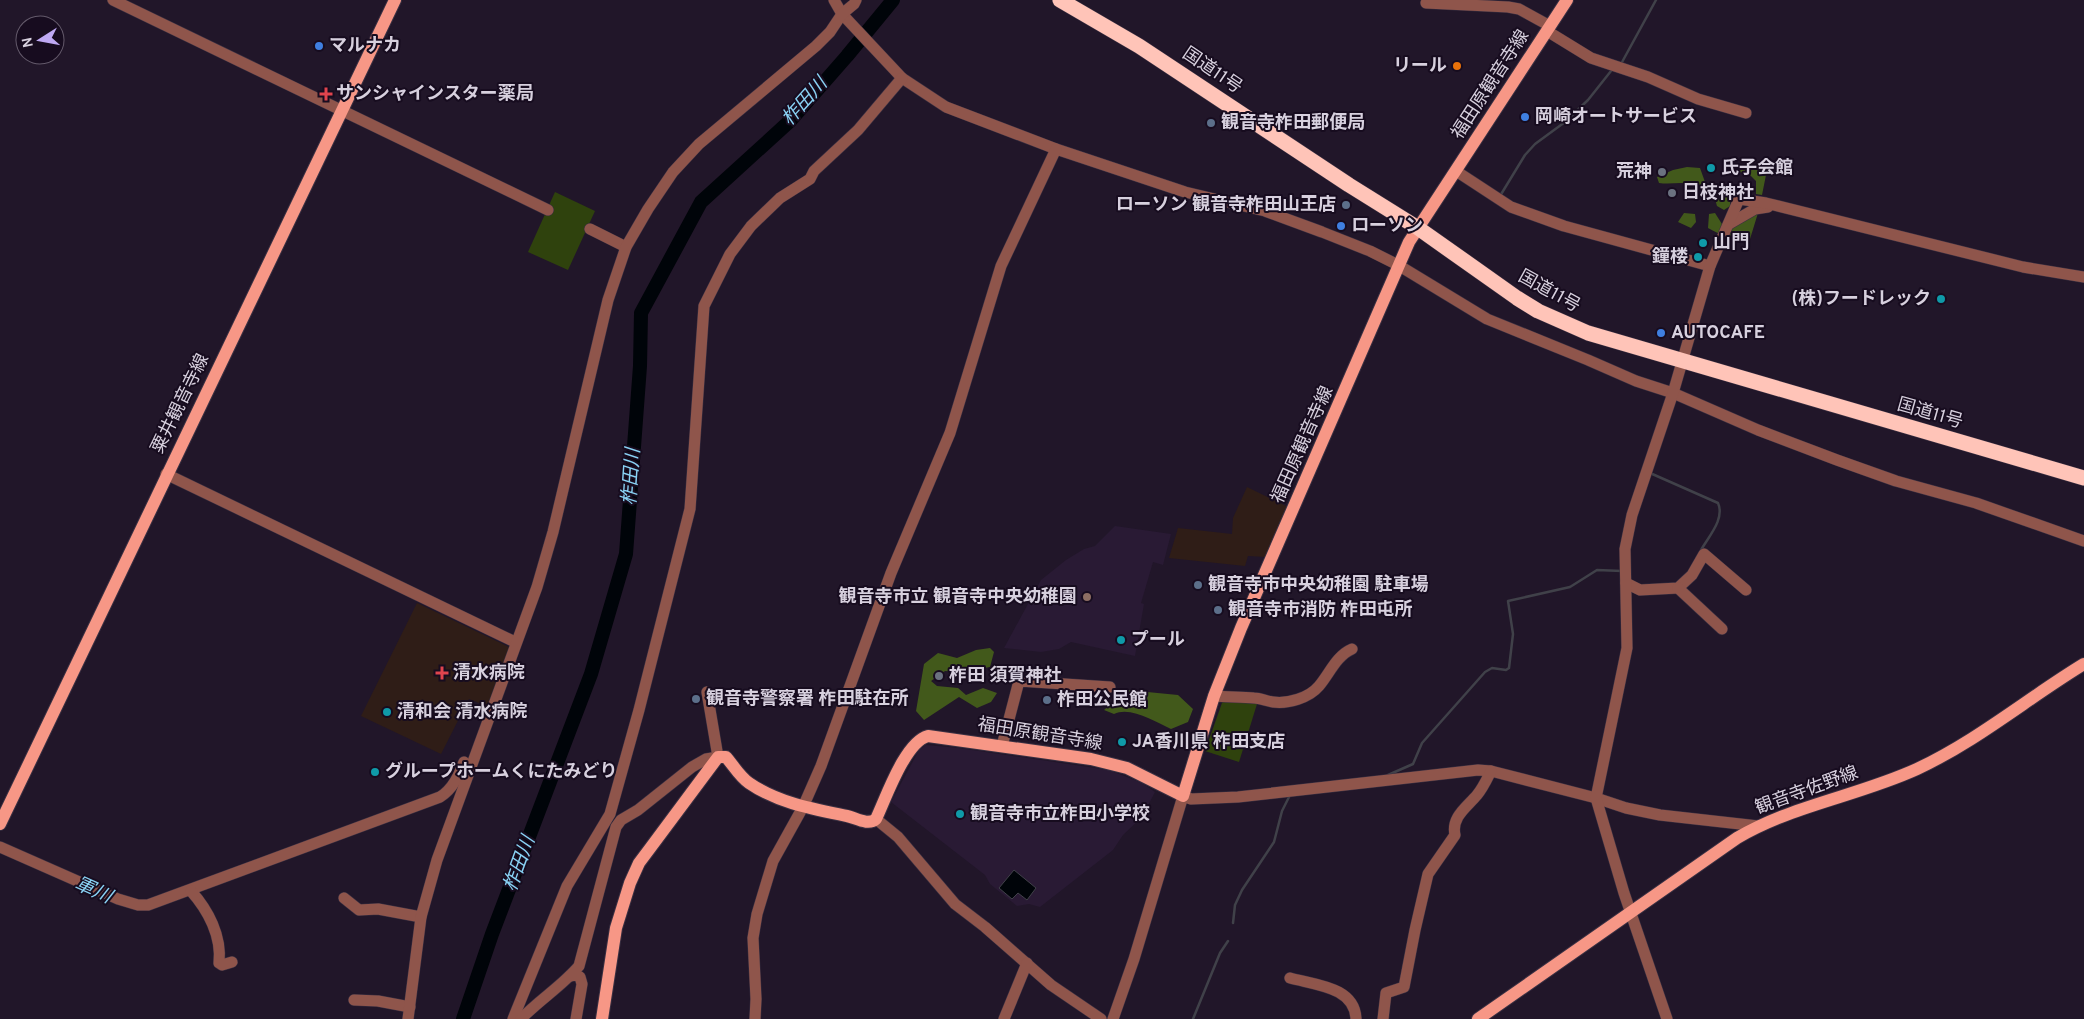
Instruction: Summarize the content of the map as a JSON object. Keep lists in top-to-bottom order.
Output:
{
  "streets": {
    "highway": ["国道11号"],
    "main road": ["福田原観音寺線", "粟井観音寺線", "観音寺佐野線"]
  },
  "crossings": [
    ["国道11号", "福田原観音寺線"]
  ],
  "water": ["柞田川", "軍川"],
  "places": {
    "other": [
      "マルナカ",
      "リール",
      "岡崎オートサービス",
      "観音寺柞田郵便局",
      "氏子会館",
      "荒神",
      "日枝神社",
      "ローソン 観音寺柞田山王店",
      "ローソン",
      "山門",
      "鐘楼",
      "(株)フードレック",
      "AUTOCAFE",
      "観音寺市中央幼稚園 駐車場",
      "観音寺市立 観音寺中央幼稚園",
      "観音寺市消防 柞田屯所",
      "プール",
      "柞田 須賀神社",
      "観音寺警察署 柞田駐在所",
      "柞田公民館",
      "清和会 清水病院",
      "JA香川県 柞田支店",
      "グループホームくにたみどり",
      "観音寺市立柞田小学校"
    ],
    "health": ["サンシャインスター薬局", "清水病院"]
  },
  "north": "left"
}
